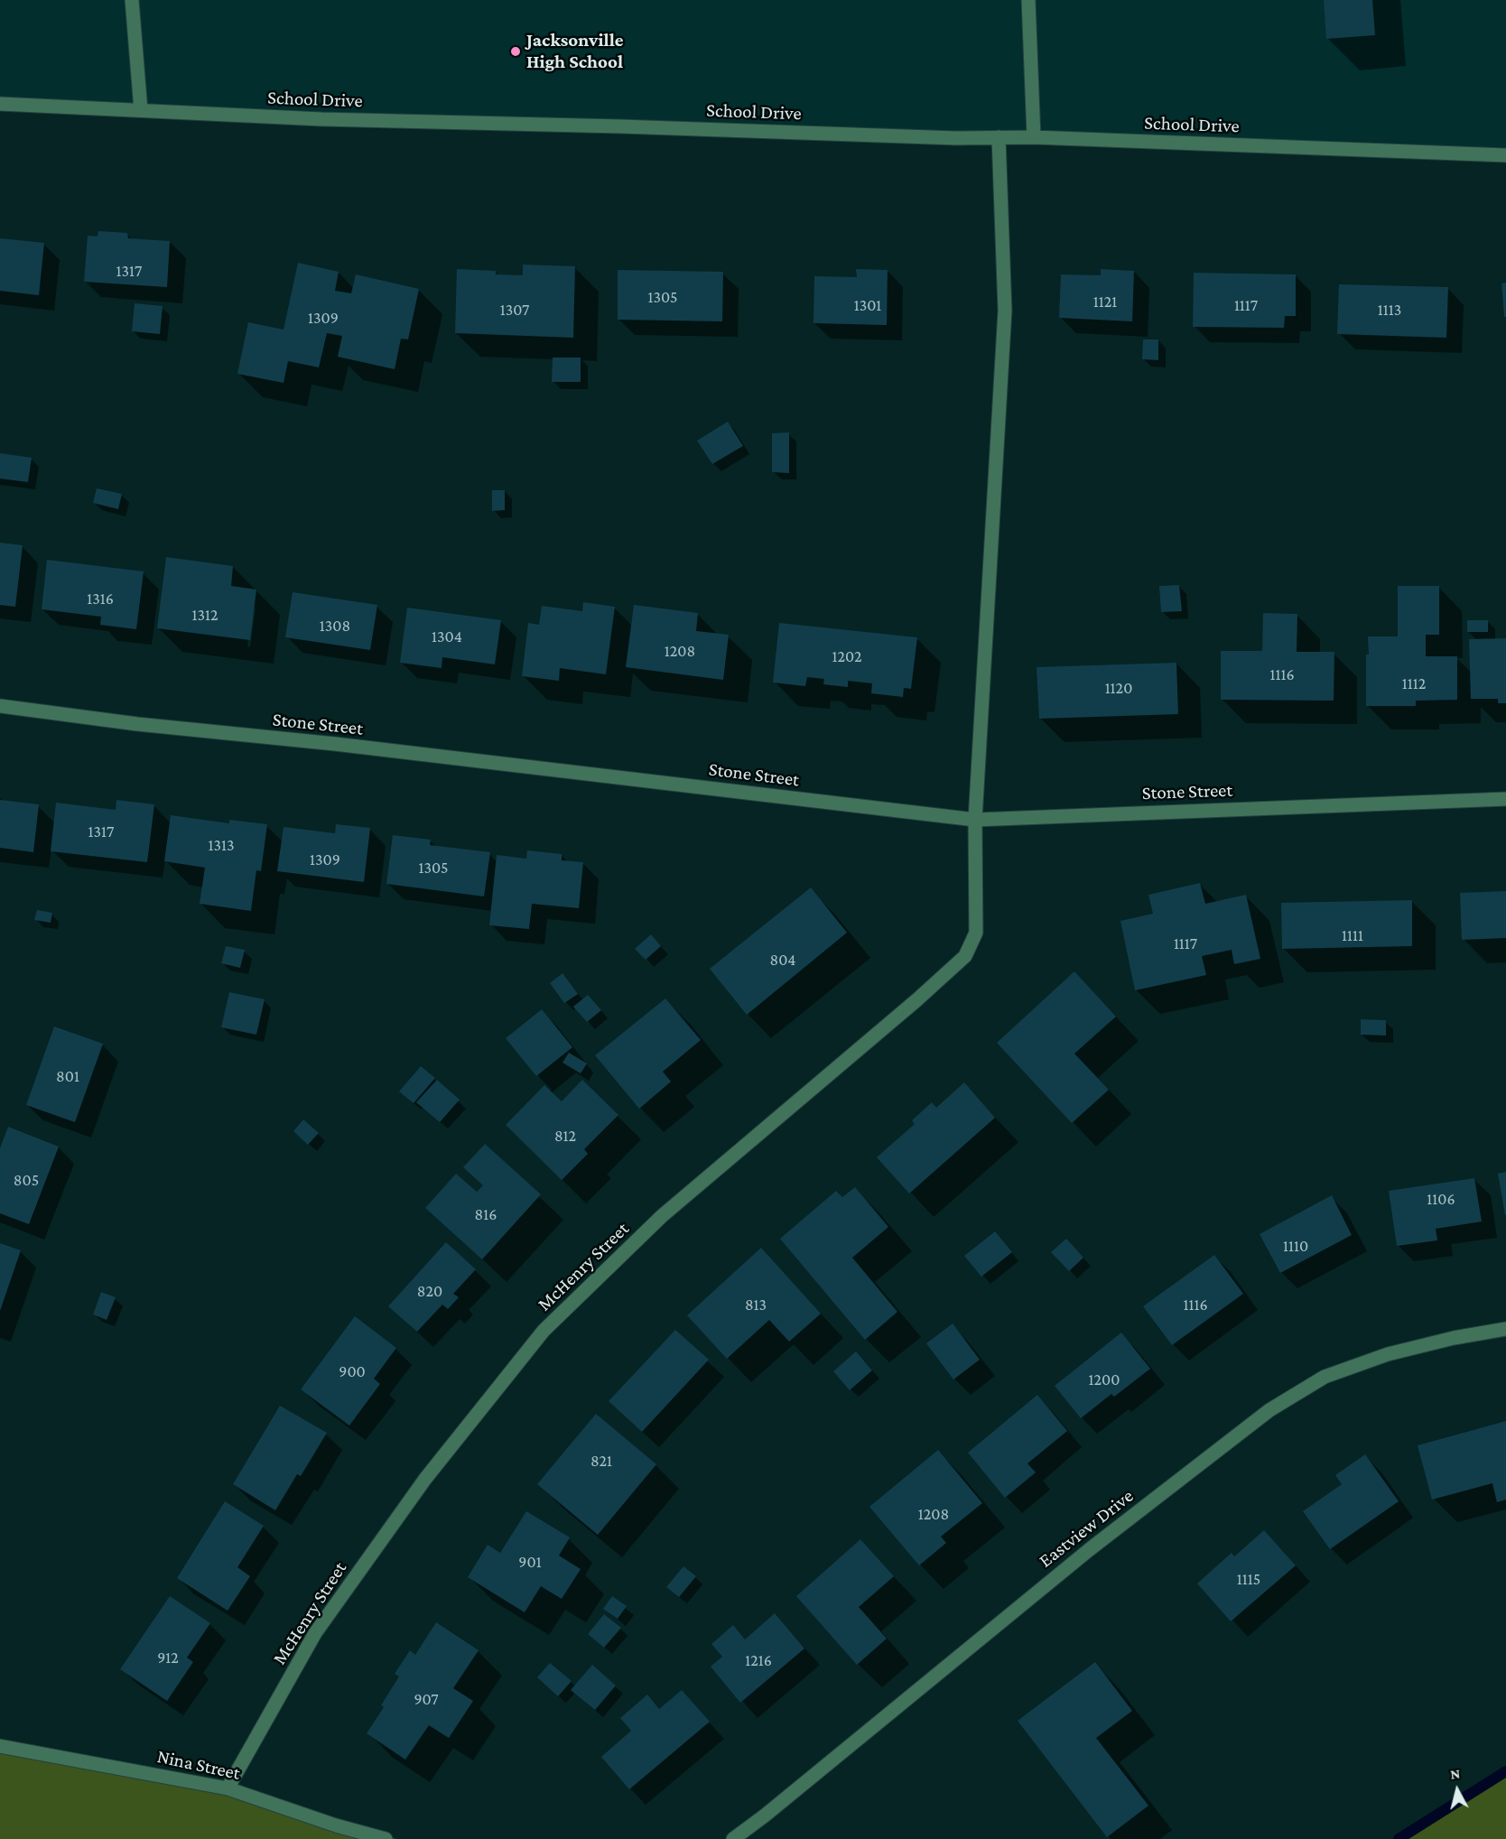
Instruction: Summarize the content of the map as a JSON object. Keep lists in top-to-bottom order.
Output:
{
  "streets": {
    "street": [
      "School Drive",
      "Stone Street",
      "McHenry Street",
      "Eastview Drive",
      "Nina Street"
    ]
  },
  "crossings": [
    ["School Drive", "McHenry Street"],
    ["Stone Street", "McHenry Street"],
    ["McHenry Street", "Nina Street"]
  ],
  "places": ["Jacksonville High School"],
  "house_numbers": [
    "1317",
    "1305",
    "1121",
    "1301",
    "1117",
    "1307",
    "1113",
    "1309",
    "1316",
    "1312",
    "1308",
    "1304",
    "1208",
    "1202",
    "1116",
    "1112",
    "1120",
    "1317",
    "1313",
    "1309",
    "1305",
    "1111",
    "1117",
    "804",
    "801",
    "812",
    "805",
    "1106",
    "816",
    "1110",
    "820",
    "813",
    "1116",
    "900",
    "1200",
    "821",
    "1208",
    "901",
    "1115",
    "912",
    "1216",
    "907"
  ],
  "north": "top"
}
